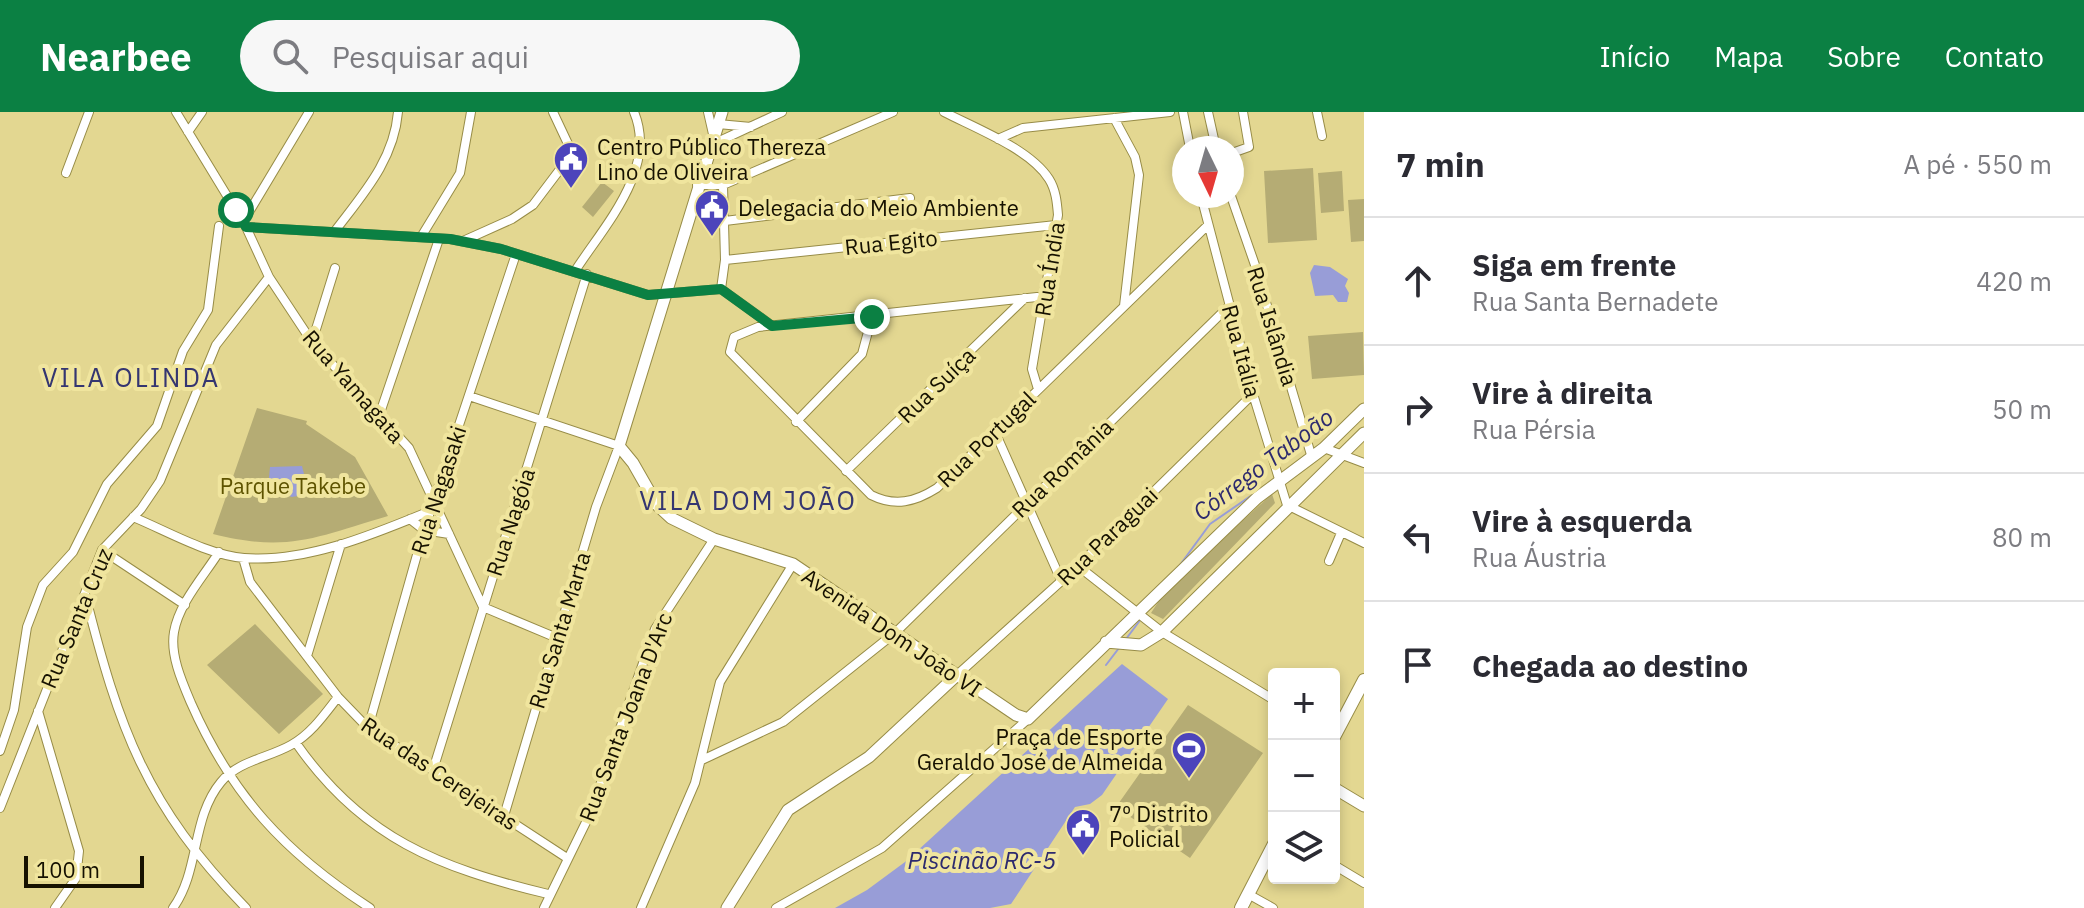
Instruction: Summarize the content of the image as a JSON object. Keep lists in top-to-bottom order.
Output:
{
  "streets": {
    "street": [
      "Rua Egito",
      "Rua Índia",
      "Rua Islândia",
      "Rua Itália",
      "Rua Suíça",
      "Rua Yamagata",
      "Rua Portugal",
      "Rua România",
      "Rua Nagasaki",
      "Rua Nagóia",
      "Rua Paraguai",
      "Rua Santa Cruz",
      "Rua Santa Marta",
      "Avenida Dom João VI",
      "Rua Santa Joana D'Arc",
      "Rua das Cerejeiras"
    ]
  },
  "crossings": [
    ["Rua Egito", "Rua Índia"],
    ["Rua Índia", "Rua Portugal"],
    ["Rua Itália", "Rua Portugal"],
    ["Rua Itália", "Rua România"],
    ["Rua Itália", "Rua Paraguai"],
    ["Rua Suíça", "Rua Portugal"],
    ["Rua Yamagata", "Rua Nagasaki"],
    ["Rua Yamagata", "Rua Nagóia"],
    ["Rua Yamagata", "Rua Santa Cruz"],
    ["Rua România", "Avenida Dom João VI"],
    ["Rua Nagasaki", "Rua das Cerejeiras"],
    ["Rua Nagóia", "Rua das Cerejeiras"],
    ["Rua Paraguai", "Avenida Dom João VI"],
    ["Rua Santa Marta", "Avenida Dom João VI"],
    ["Rua Santa Marta", "Rua das Cerejeiras"],
    ["Avenida Dom João VI", "Rua Santa Joana D'Arc"],
    ["Rua Santa Joana D'Arc", "Rua das Cerejeiras"]
  ],
  "districts": ["VILA OLINDA", "VILA DOM JOÃO"],
  "water": ["Córrego Taboão", "Piscinão RC-5"],
  "parks": ["Parque Takebe"],
  "places": {
    "public building": ["Centro Público Thereza Lino de Oliveira", "Delegacia do Meio Ambiente", "7º Distrito Policial"],
    "sports": ["Praça de Esporte Geraldo José de Almeida"]
  },
  "scale_bar": "100 m",
  "north": "bottom",
  "page": {
    "header": "Nearbee",
    "search": "Pesquisar aqui",
    "nav": [
      "Início",
      "Mapa",
      "Sobre",
      "Contato"
    ],
    "heading": ["7 min", "A pé · 550 m"],
    "list": [
      ["Siga em frente", "Rua Santa Bernadete", "420 m"],
      ["Vire à direita", "Rua Pérsia", "50 m"],
      ["Vire à esquerda", "Rua Áustria", "80 m"],
      "Chegada ao destino"
    ],
    "map_buttons": ["+", "−"],
    "scale": "100 m"
  }
}
